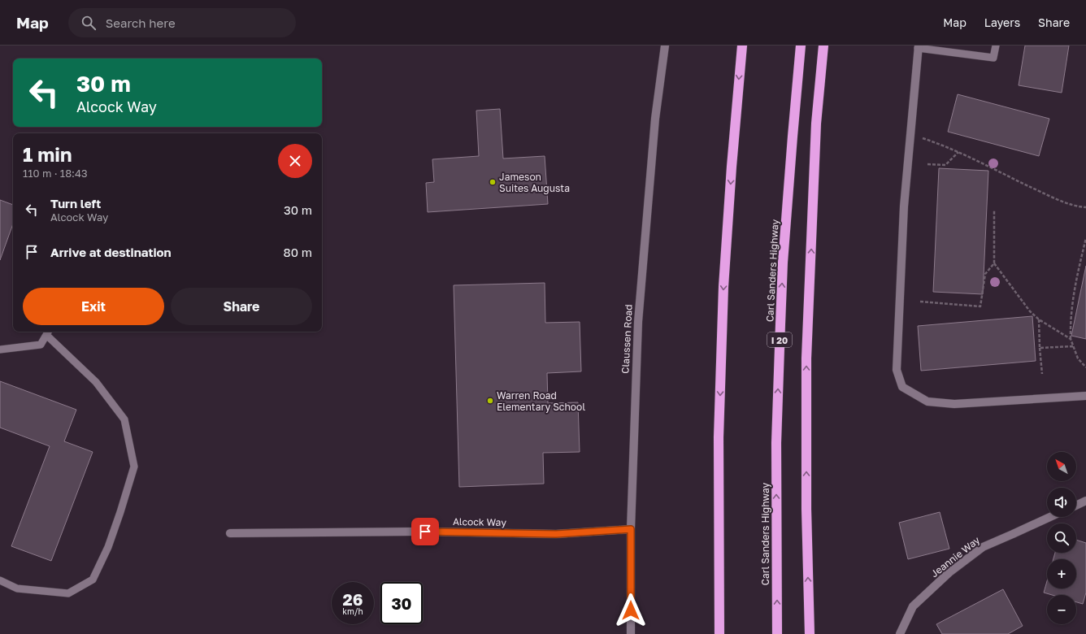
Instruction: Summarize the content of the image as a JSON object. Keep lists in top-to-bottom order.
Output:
{
  "streets": {
    "highway": ["Carl Sanders Highway", "I 20"],
    "street": ["Claussen Road", "Alcock Way", "Jeannie Way"]
  },
  "crossings": [
    ["Claussen Road", "Alcock Way"]
  ],
  "places": ["Jameson Suites Augusta", "Warren Road Elementary School"],
  "north": "top left",
  "page": {
    "header": "Map",
    "search": "Search here",
    "nav": ["Map", "Layers", "Share"],
    "turn": ["30 m", "Alcock Way"],
    "heading": ["1 min", "110 m · 18:43"],
    "list": [
      {
        "name": "Turn left",
        "note": "Alcock Way",
        "value": "30 m"
      },
      {
        "name": "Arrive at destination",
        "value": "80 m"
      }
    ],
    "buttons": ["Exit", "Share"],
    "map_buttons": ["+", "−"],
    "speed": "26 km/h",
    "limit": "30"
  }
}
